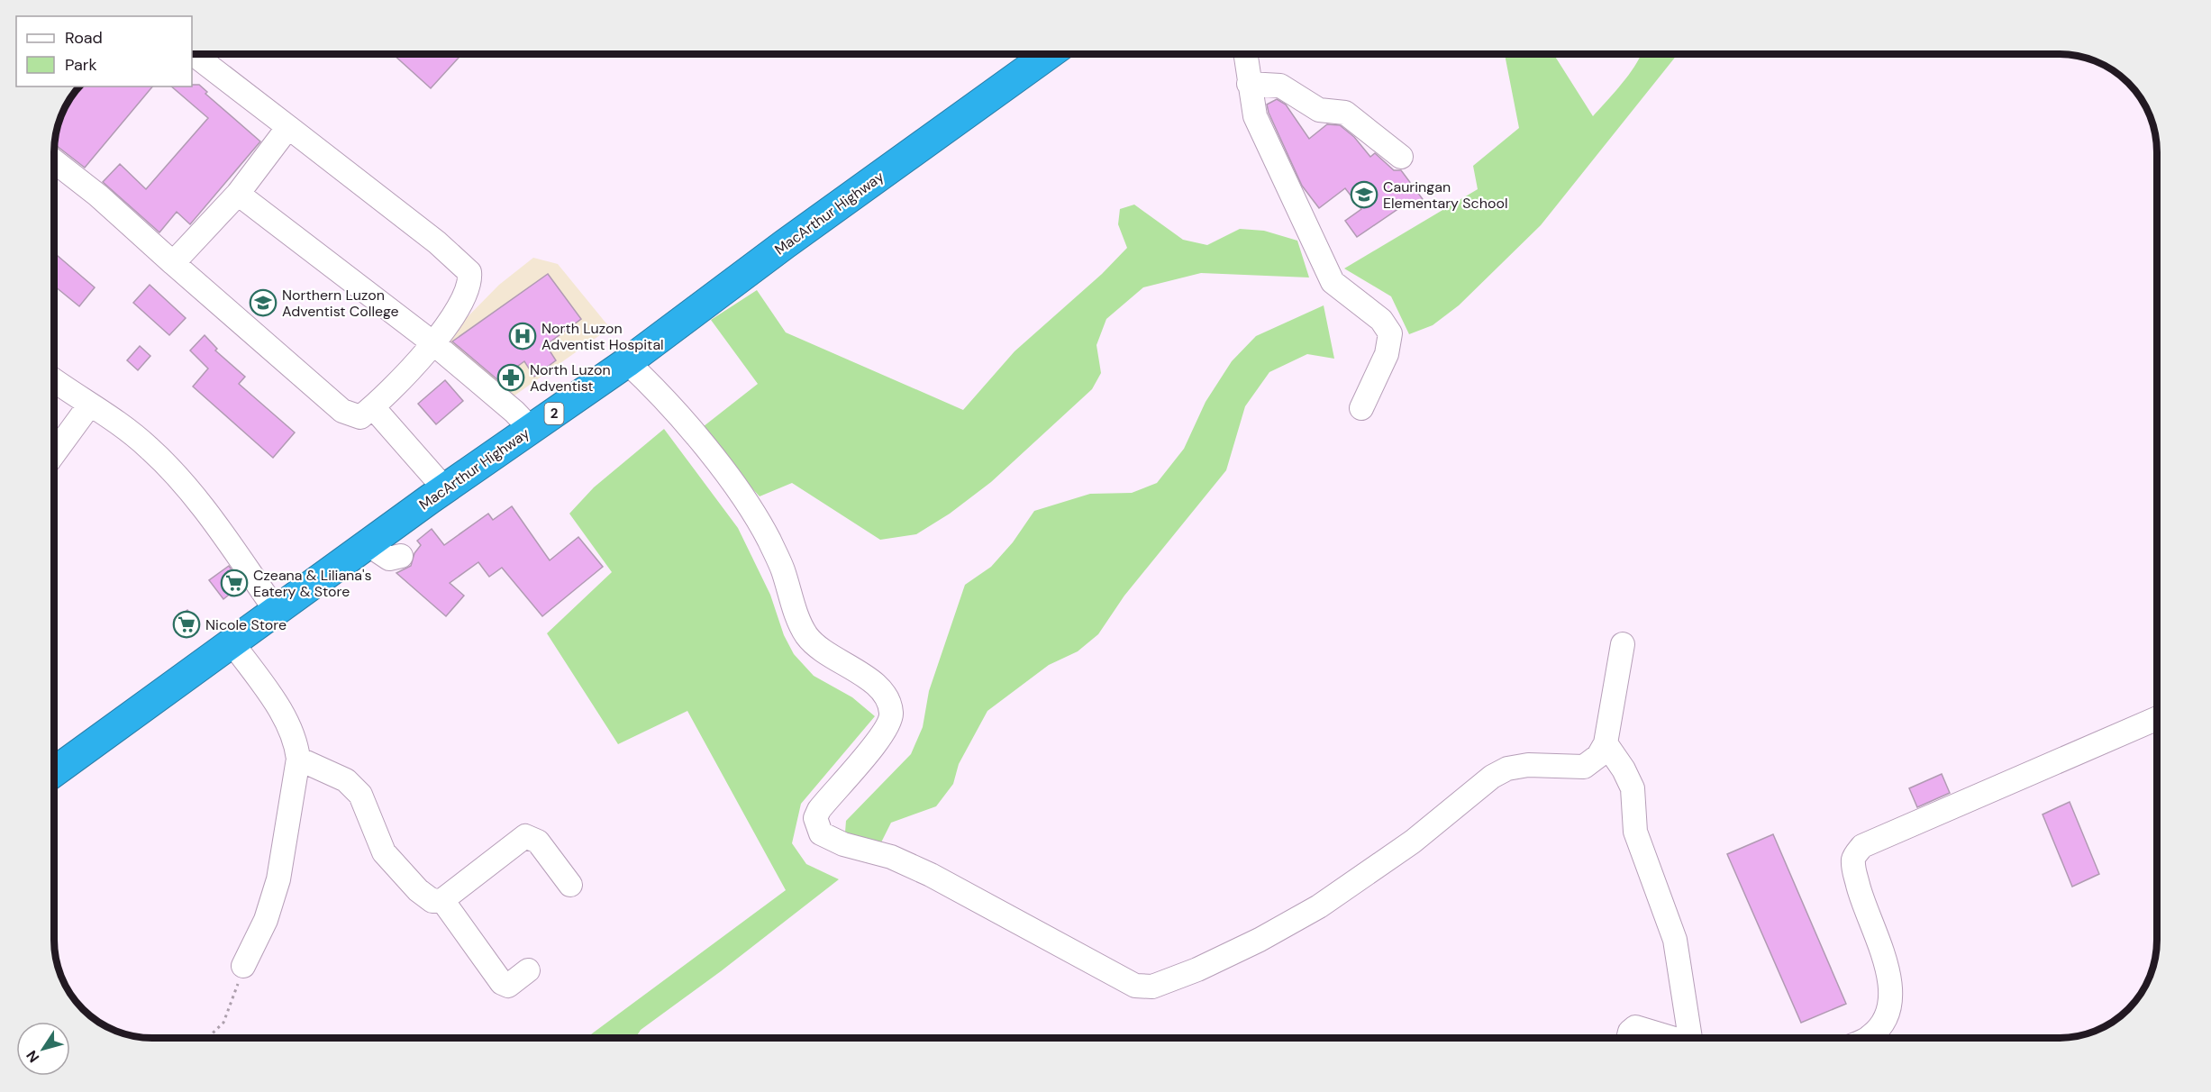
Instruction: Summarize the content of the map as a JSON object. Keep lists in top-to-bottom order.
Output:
{
  "streets": {
    "highway": ["MacArthur Highway", "2"]
  },
  "places": {
    "school or university": ["Cauringan Elementary School", "Northern Luzon Adventist College"],
    "hospital": ["North Luzon Adventist Hospital"],
    "pharmacy": ["North Luzon Adventist"],
    "supermarket": ["Czeana & Liliana's Eatery & Store", "Nicole Store"]
  },
  "legend": ["Road", "Park"],
  "north": "bottom left"
}
